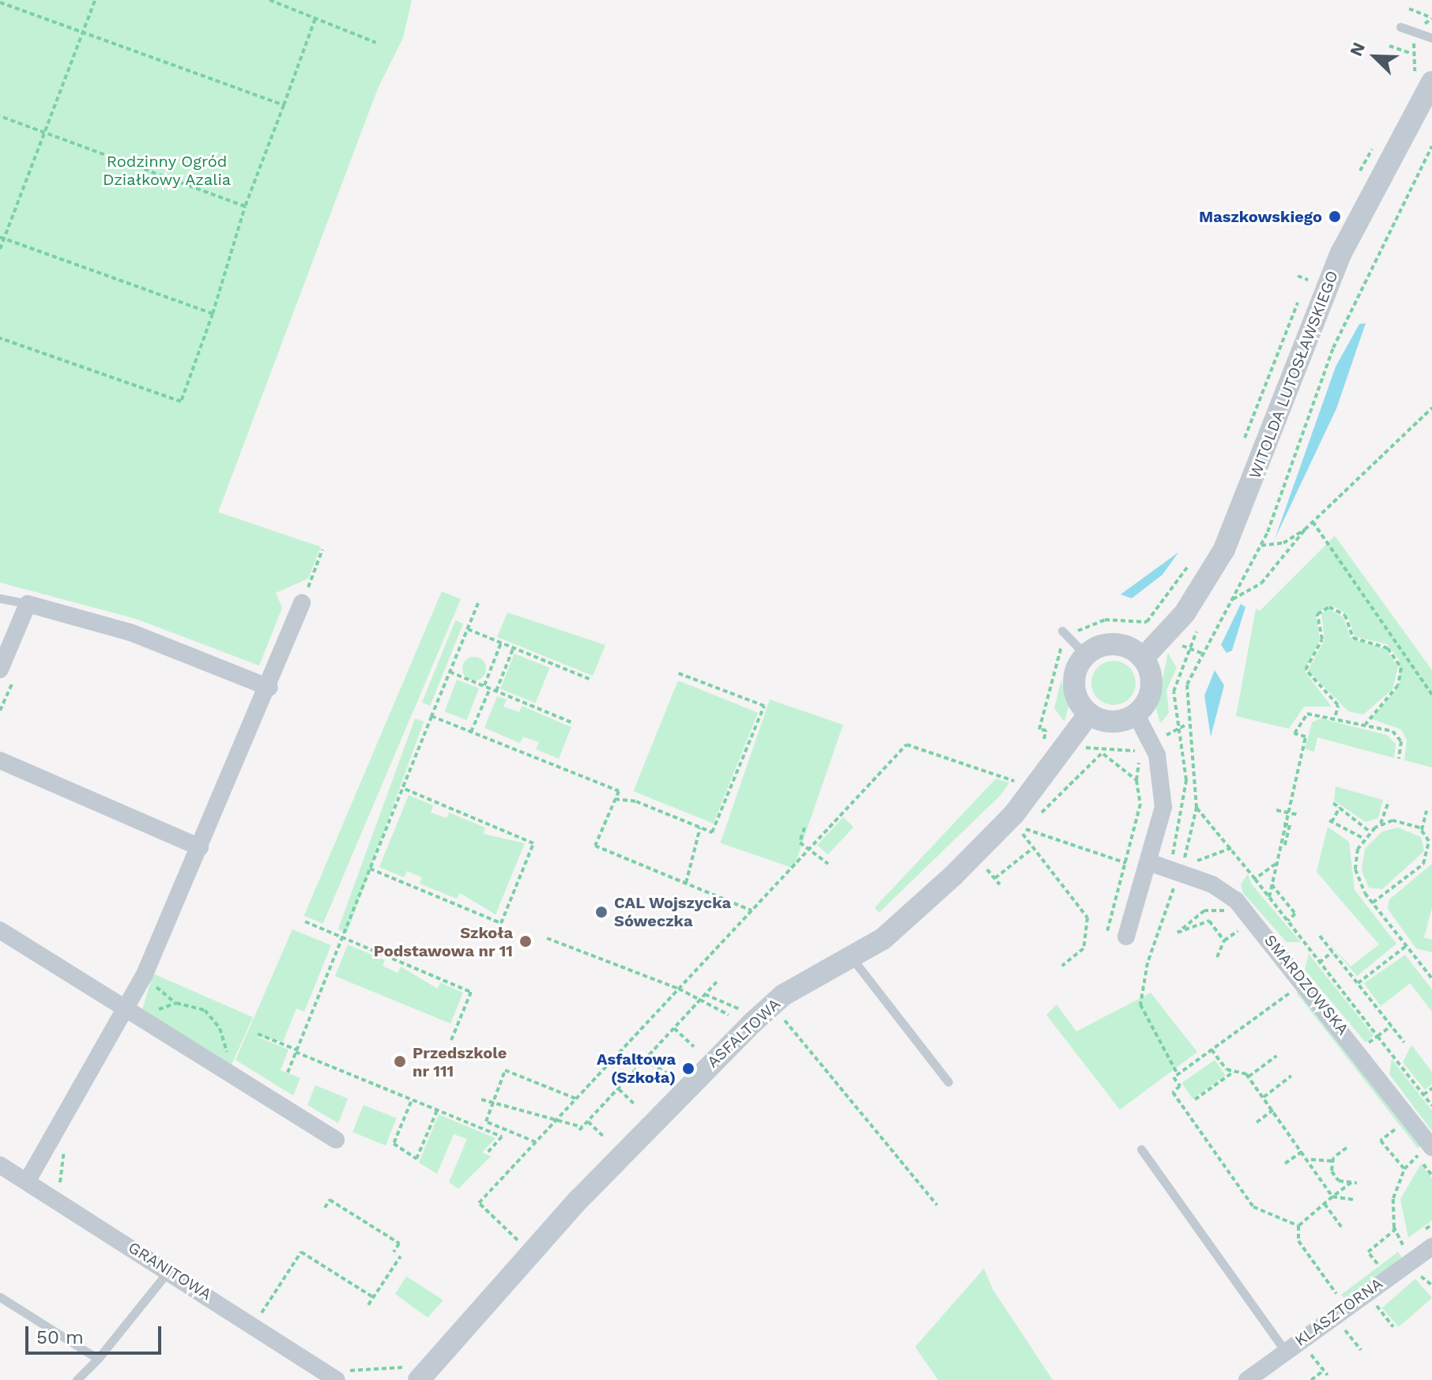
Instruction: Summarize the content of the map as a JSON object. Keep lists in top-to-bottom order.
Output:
{
  "streets": {
    "street": [
      "WITOLDA LUTOSŁAWSKIEGO",
      "SMARDZOWSKA",
      "ASFALTOWA",
      "GRANITOWA",
      "KLASZTORNA"
    ]
  },
  "crossings": [
    ["WITOLDA LUTOSŁAWSKIEGO", "ASFALTOWA"]
  ],
  "parks": ["Rodzinny Ogród Działkowy Azalia"],
  "places": [
    "Maszkowskiego",
    "CAL Wojszycka Sóweczka",
    "Szkoła Podstawowa nr 11",
    "Przedszkole nr 111",
    "Asfaltowa (Szkoła)"
  ],
  "scale_bar": "50 m",
  "north": "top left"
}
